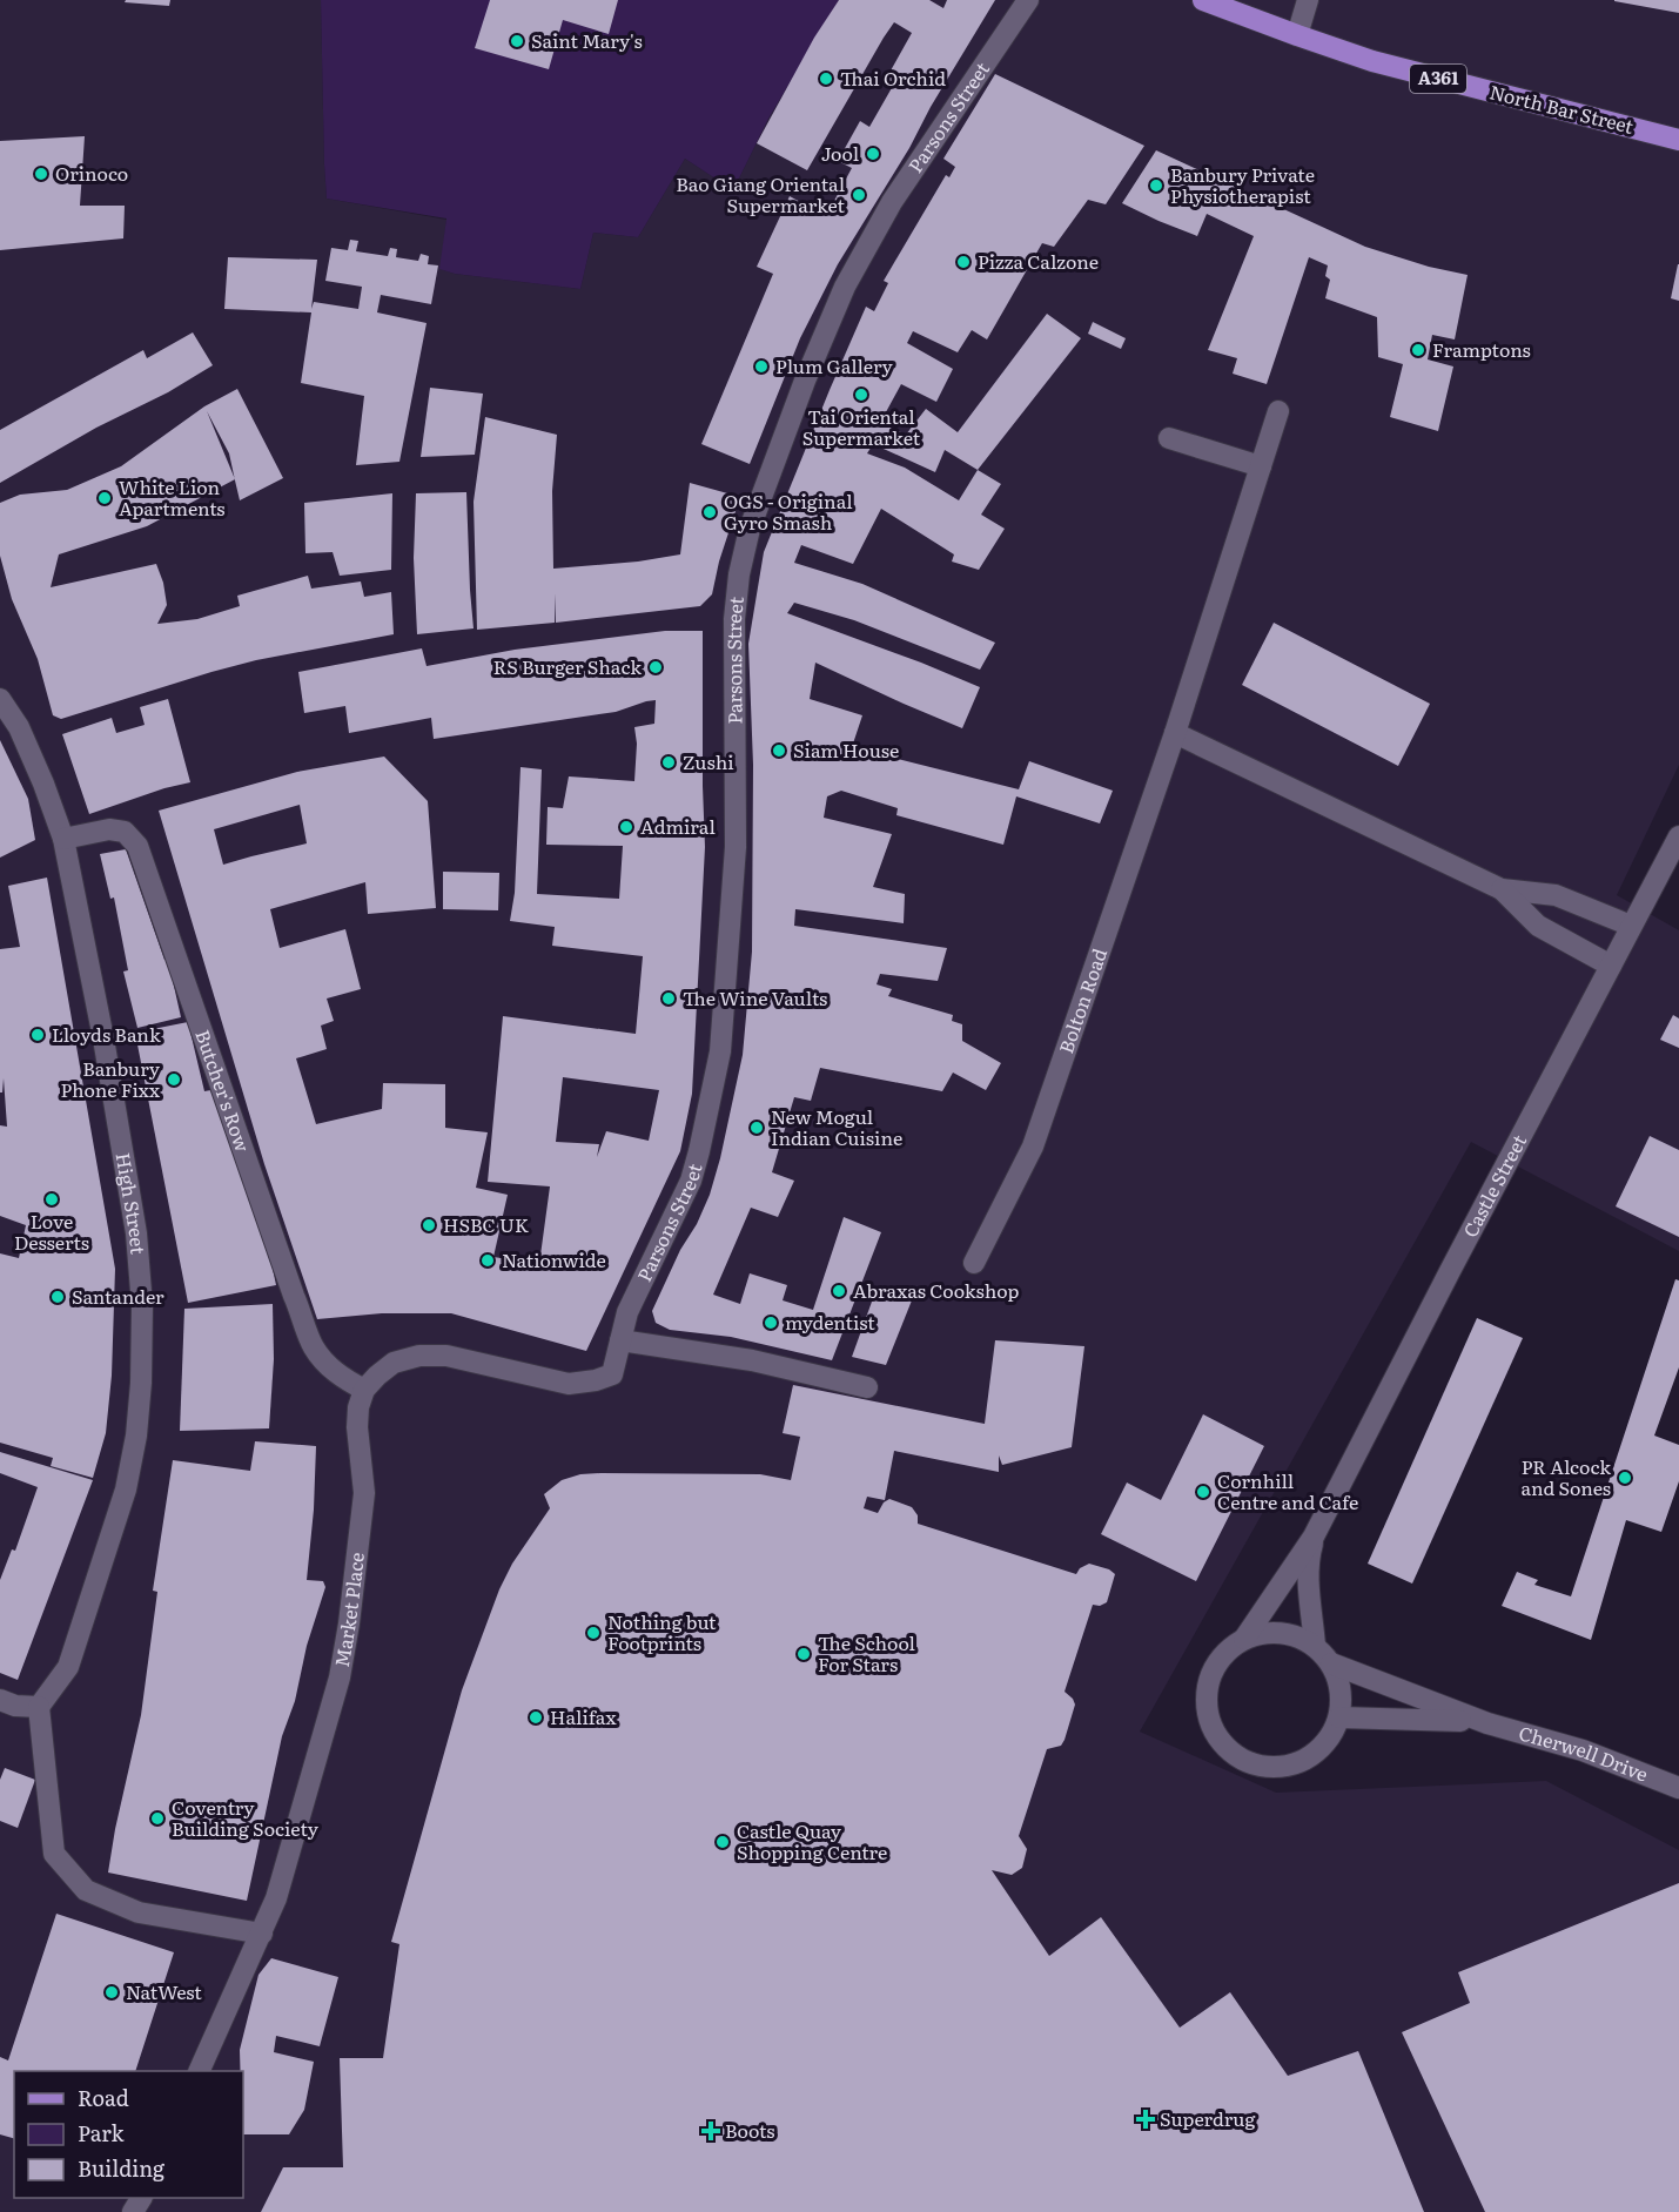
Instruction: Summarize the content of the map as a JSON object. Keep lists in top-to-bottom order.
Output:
{
  "streets": {
    "main road": ["A361", "North Bar Street"],
    "street": [
      "Parsons Street",
      "Bolton Road",
      "Butcher's Row",
      "Castle Street",
      "High Street",
      "Market Place",
      "Cherwell Drive"
    ]
  },
  "crossings": [
    ["Parsons Street", "Butcher's Row"],
    ["Parsons Street", "Market Place"],
    ["Butcher's Row", "High Street"],
    ["Butcher's Row", "Market Place"],
    ["Castle Street", "Cherwell Drive"]
  ],
  "places": {
    "other": [
      "Saint Mary's",
      "Thai Orchid",
      "Jool",
      "Orinoco",
      "Banbury Private Physiotherapist",
      "Bao Giang Oriental Supermarket",
      "Pizza Calzone",
      "Framptons",
      "Plum Gallery",
      "Tai Oriental Supermarket",
      "White Lion Apartments",
      "OGS - Original Gyro Smash",
      "RS Burger Shack",
      "Siam House",
      "Zushi",
      "Admiral",
      "The Wine Vaults",
      "Lloyds Bank",
      "Banbury Phone Fixx",
      "New Mogul Indian Cuisine",
      "Love Desserts",
      "HSBC UK",
      "Nationwide",
      "Abraxas Cookshop",
      "Santander",
      "mydentist",
      "PR Alcock and Sones",
      "Cornhill Centre and Cafe",
      "Nothing but Footprints",
      "The School For Stars",
      "Halifax",
      "Coventry Building Society",
      "Castle Quay Shopping Centre",
      "NatWest"
    ],
    "health": ["Superdrug", "Boots"]
  },
  "legend": ["Road", "Park", "Building"]
}
